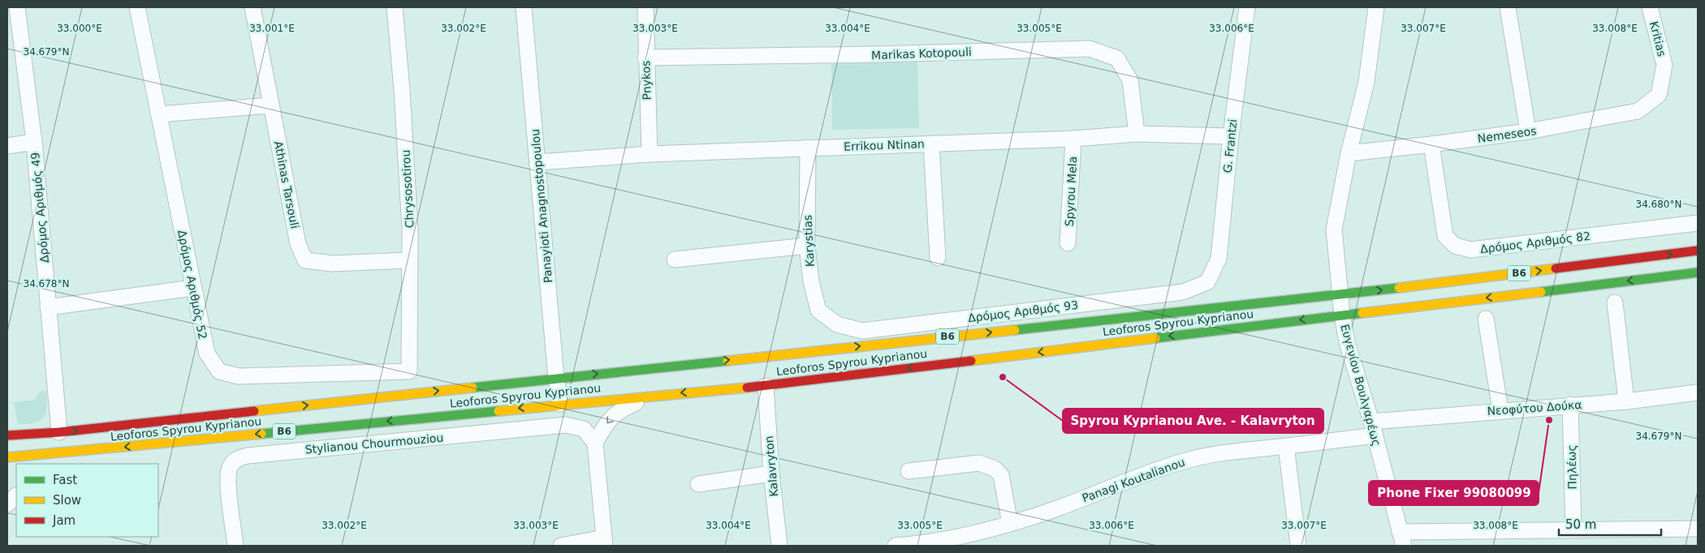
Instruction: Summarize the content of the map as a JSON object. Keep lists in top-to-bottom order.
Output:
{
  "streets": {
    "main road": ["B6", "Leoforos Spyrou Kyprianou"],
    "street": [
      "Kritias",
      "Marikas Kotopouli",
      "Pnykos",
      "Nemeseos",
      "Errikou Ntinan",
      "G. Frantzi",
      "Athinas Tarsouli",
      "Chrysosotirou",
      "Spyrou Mela",
      "Panayioti Anagnostopoulou",
      "Δρόμος Αριθμός 49",
      "Karystias",
      "Δρόμος Αριθμός 82",
      "Δρόμος Αριθμός 52",
      "Δρόμος Αριθμός 93",
      "Ευγενίου Βουλγαρέως",
      "Νεοφύτου Δούκα",
      "Stylianou Chourmouziou",
      "Kalavryton",
      "Πηλέως",
      "Panagi Koutalianou"
    ]
  },
  "crossings": [
    ["Kritias", "Nemeseos"],
    ["Marikas Kotopouli", "Pnykos"],
    ["Marikas Kotopouli", "Errikou Ntinan"],
    ["Pnykos", "Errikou Ntinan"],
    ["Nemeseos", "Δρόμος Αριθμός 82"],
    ["Nemeseos", "Ευγενίου Βουλγαρέως"],
    ["Errikou Ntinan", "G. Frantzi"],
    ["Errikou Ntinan", "Spyrou Mela"],
    ["Errikou Ntinan", "Panayioti Anagnostopoulou"],
    ["Errikou Ntinan", "Karystias"],
    ["G. Frantzi", "Δρόμος Αριθμός 93"],
    ["Athinas Tarsouli", "Chrysosotirou"],
    ["Chrysosotirou", "Δρόμος Αριθμός 52"],
    ["Panayioti Anagnostopoulou", "Leoforos Spyrou Kyprianou"],
    ["Δρόμος Αριθμός 49", "Leoforos Spyrou Kyprianou"],
    ["Karystias", "Δρόμος Αριθμός 93"],
    ["Leoforos Spyrou Kyprianou", "Ευγενίου Βουλγαρέως"],
    ["Leoforos Spyrou Kyprianou", "Kalavryton"],
    ["Ευγενίου Βουλγαρέως", "Νεοφύτου Δούκα"],
    ["Ευγενίου Βουλγαρέως", "Panagi Koutalianou"],
    ["Νεοφύτου Δούκα", "Πηλέως"],
    ["Νεοφύτου Δούκα", "Panagi Koutalianou"]
  ],
  "places": ["Spyrou Kyprianou Ave. - Kalavryton", "Phone Fixer 99080099"],
  "legend": ["Fast", "Slow", "Jam"],
  "scale_bar": "50 m",
  "coordinates": [
    "33.001°E",
    "33.002°E",
    "33.003°E",
    "33.004°E",
    "33.005°E",
    "33.008°E",
    "33.000°E",
    "33.006°E",
    "33.007°E",
    "34.679°N",
    "34.680°N",
    "34.678°N"
  ]
}
